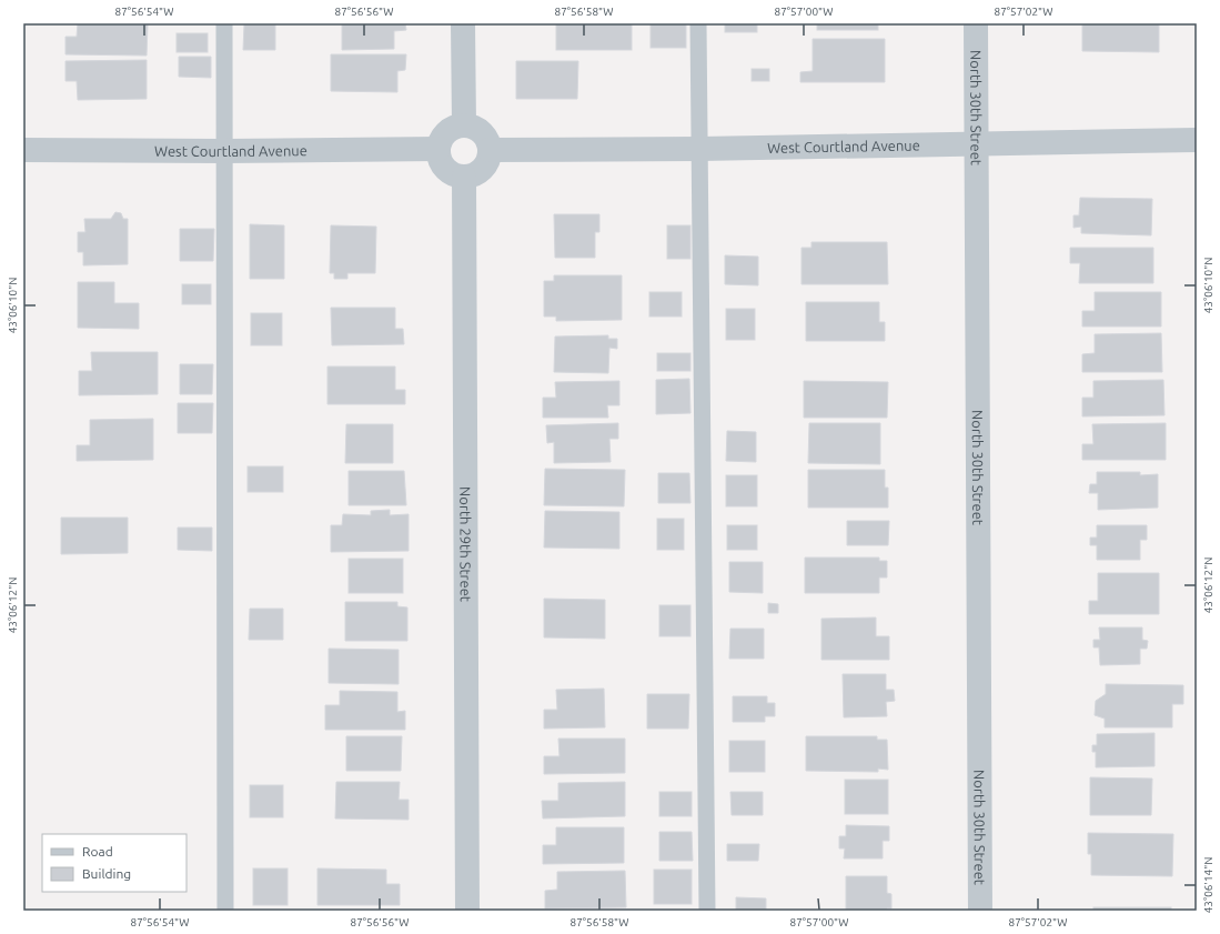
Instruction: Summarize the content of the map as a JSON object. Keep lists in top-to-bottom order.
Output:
{
  "streets": {
    "street": ["North 30th Street", "West Courtland Avenue", "North 29th Street"]
  },
  "crossings": [
    ["North 30th Street", "West Courtland Avenue"],
    ["West Courtland Avenue", "North 29th Street"]
  ],
  "legend": ["Road", "Building"],
  "coordinates": [
    "87°56'54\"W",
    "87°56'56\"W",
    "87°56'58\"W",
    "87°57'00\"W",
    "87°57'02\"W",
    "43°06'10\"N",
    "43°06'12\"N",
    "43°06'14\"N"
  ]
}
